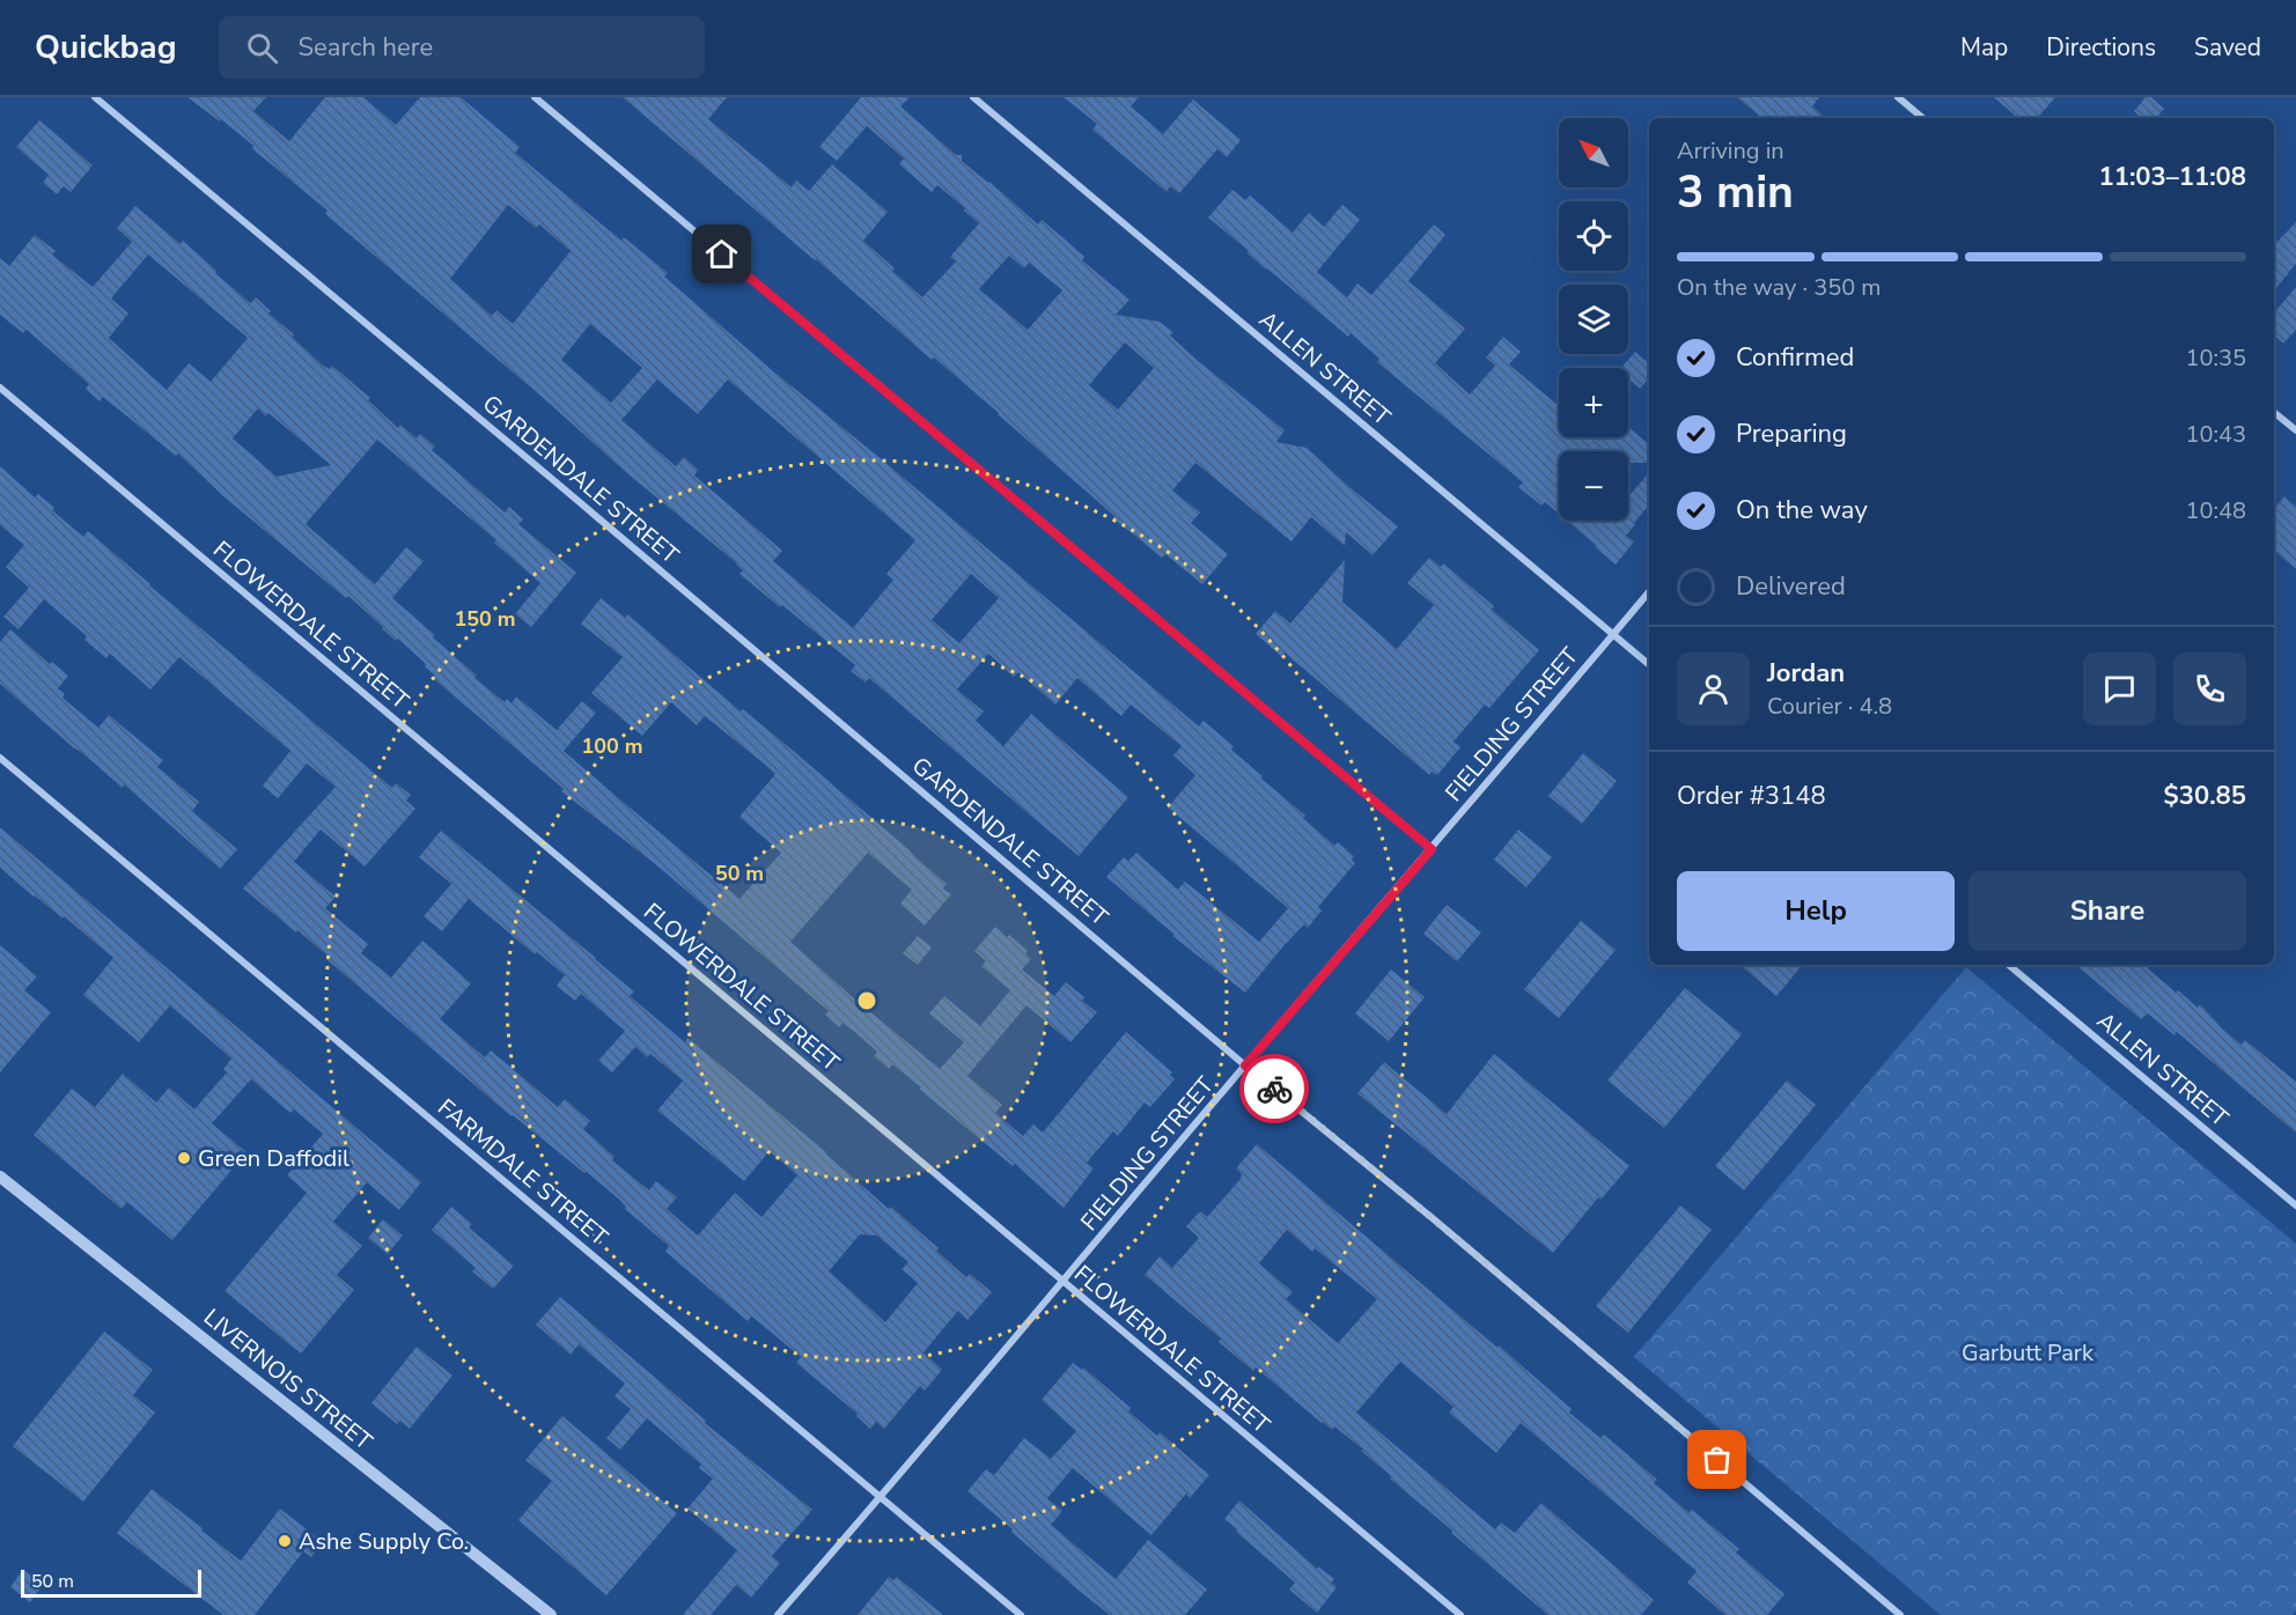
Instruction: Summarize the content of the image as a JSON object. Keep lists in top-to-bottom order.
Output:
{
  "streets": {
    "street": [
      "ALLEN STREET",
      "GARDENDALE STREET",
      "FLOWERDALE STREET",
      "FIELDING STREET",
      "FARMDALE STREET",
      "LIVERNOIS STREET"
    ]
  },
  "crossings": [
    ["ALLEN STREET", "FIELDING STREET"],
    ["GARDENDALE STREET", "FIELDING STREET"],
    ["FLOWERDALE STREET", "FIELDING STREET"],
    ["FIELDING STREET", "FARMDALE STREET"]
  ],
  "parks": ["Garbutt Park"],
  "places": ["Green Daffodil", "Ashe Supply Co."],
  "scale_bar": "50 m",
  "north": "top left",
  "page": {
    "header": "Quickbag",
    "search": "Search here",
    "nav": ["Map", "Directions", "Saved"],
    "map_buttons": ["+", "−"],
    "heading": ["3 min", "Arriving in", "11:03–11:08"],
    "panel": [
      "Jordan",
      "Courier · 4.8",
      "Order #3148",
      "$30.85"
    ],
    "bar": "On the way · 350 m",
    "list": [
      ["Confirmed", "10:35"],
      ["Preparing", "10:43"],
      ["On the way", "10:48"],
      "Delivered"
    ],
    "buttons": ["Help", "Share"],
    "scale": "50 m"
  },
  "rings": ["150 m", "100 m", "50 m"]
}
